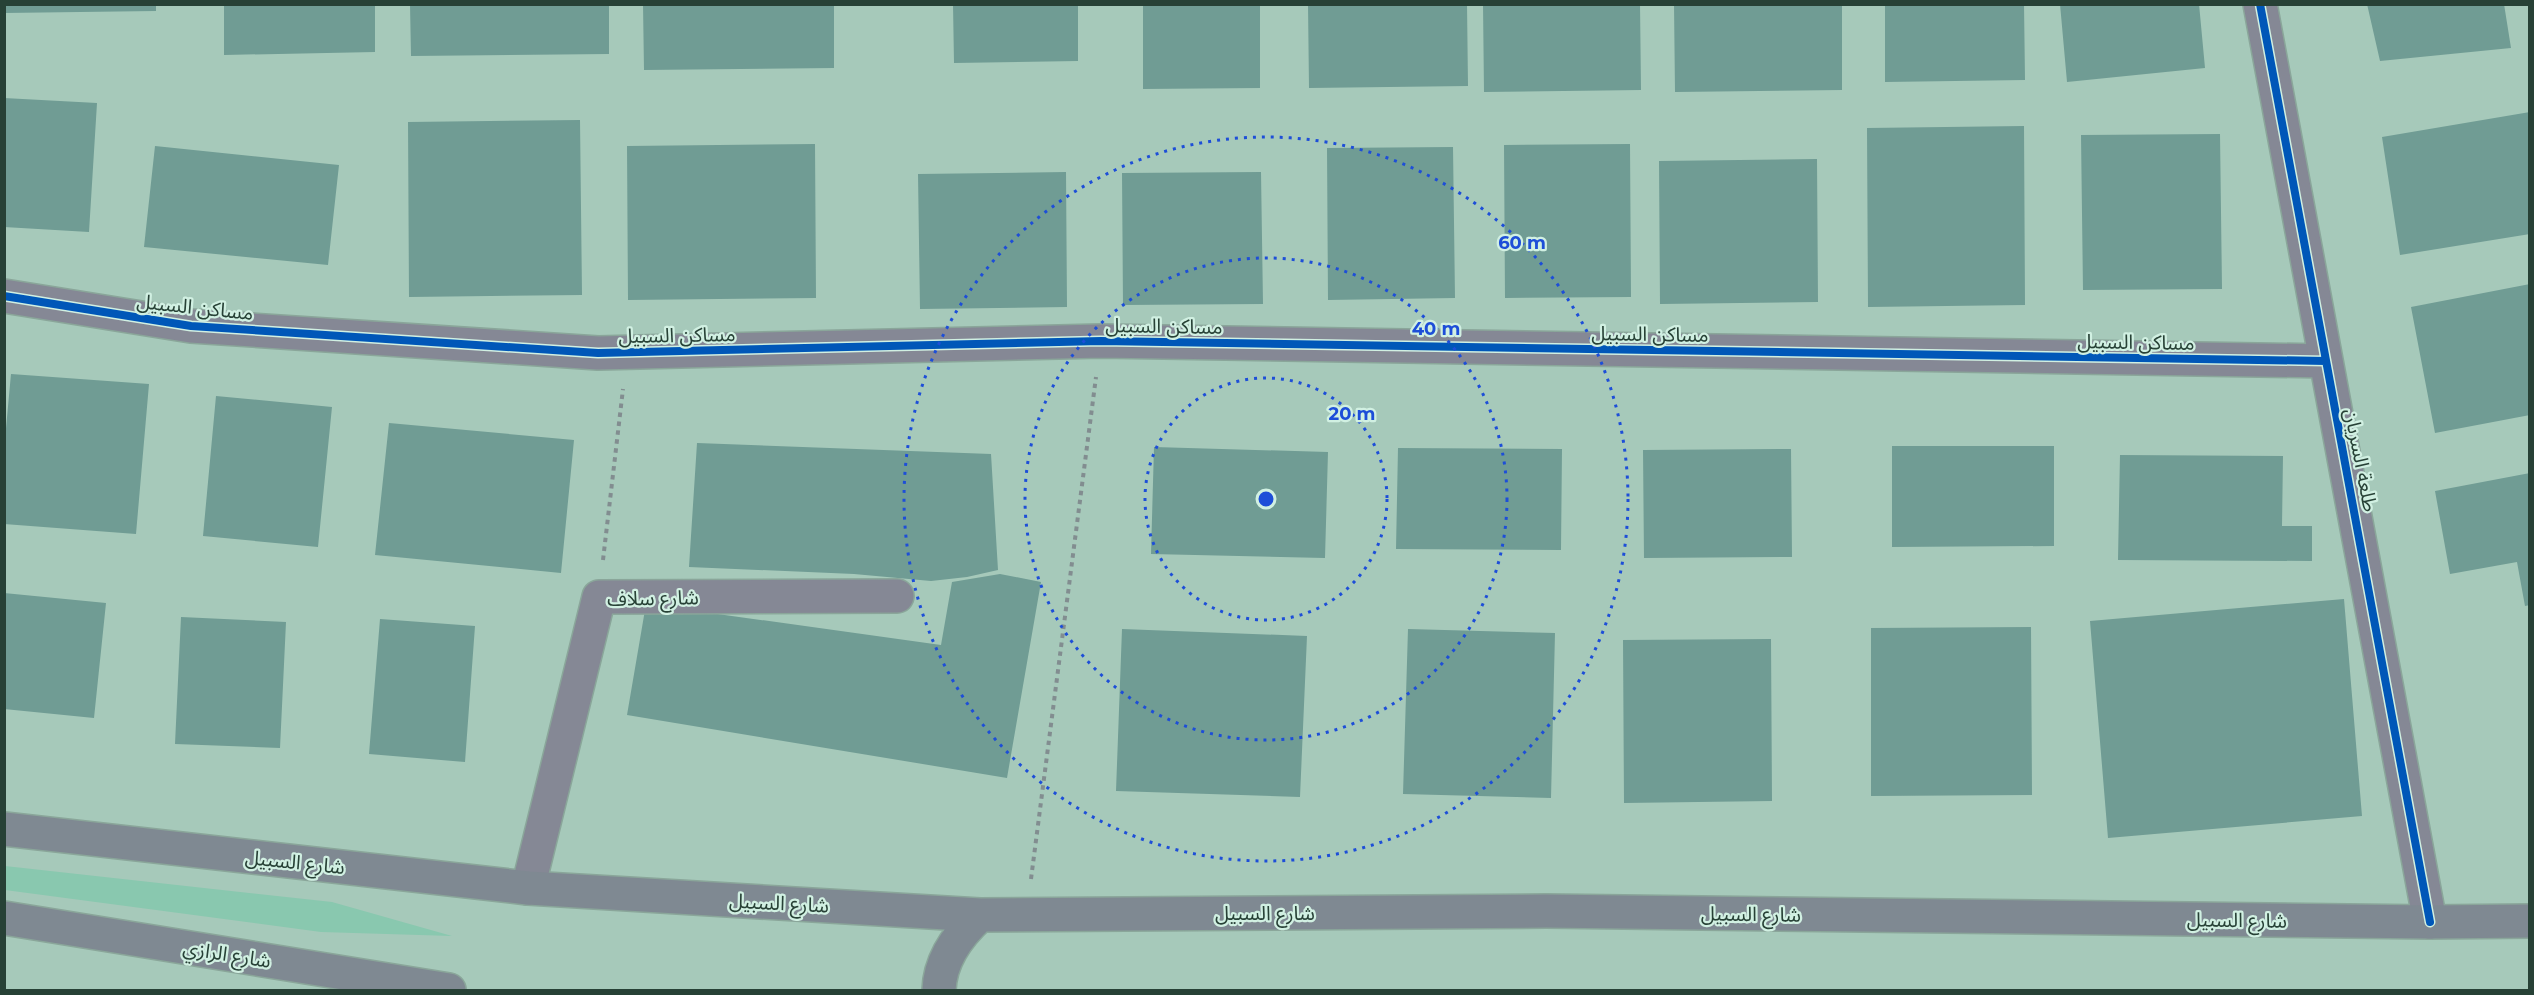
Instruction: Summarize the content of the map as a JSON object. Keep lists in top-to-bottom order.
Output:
{
  "streets": {
    "main road": ["شارع السبيل", "شارع الرازي"],
    "street": ["مساكن السبيل", "طلعة السريان", "شارع سلاف"]
  },
  "crossings": [
    ["مساكن السبيل", "طلعة السريان"],
    ["طلعة السريان", "شارع السبيل"],
    ["شارع سلاف", "شارع السبيل"]
  ],
  "rings": ["60 m", "40 m", "20 m"]
}
